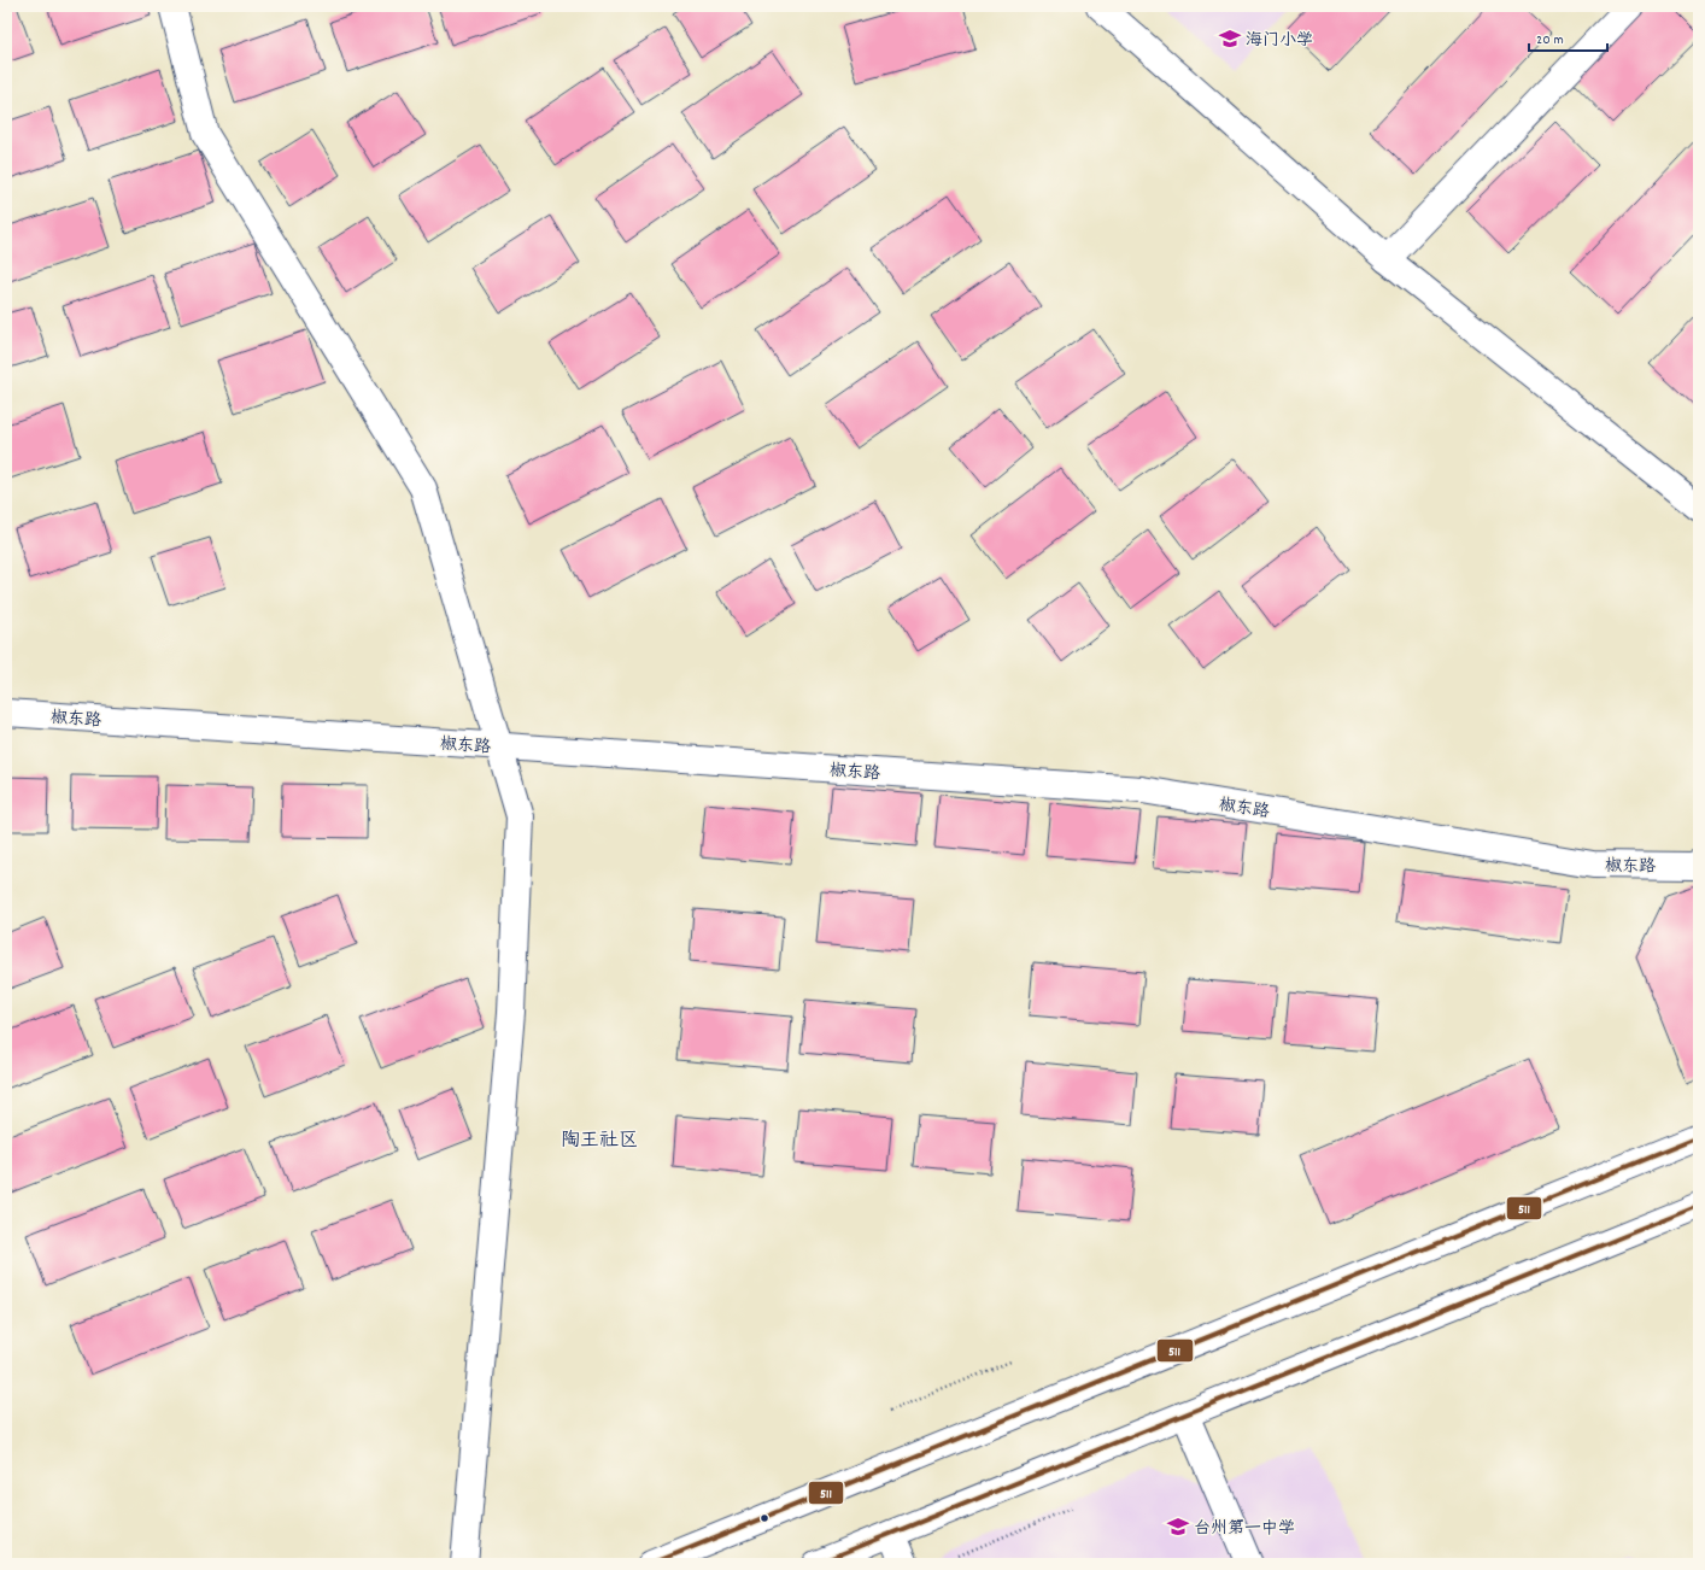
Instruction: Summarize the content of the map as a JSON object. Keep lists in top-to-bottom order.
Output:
{
  "streets": {
    "street": ["椒东路"]
  },
  "districts": ["陶王社区"],
  "places": {
    "school or university": ["海门小学", "台州第一中学"]
  },
  "lines": ["transit line 511"],
  "scale_bar": "20 m"
}
